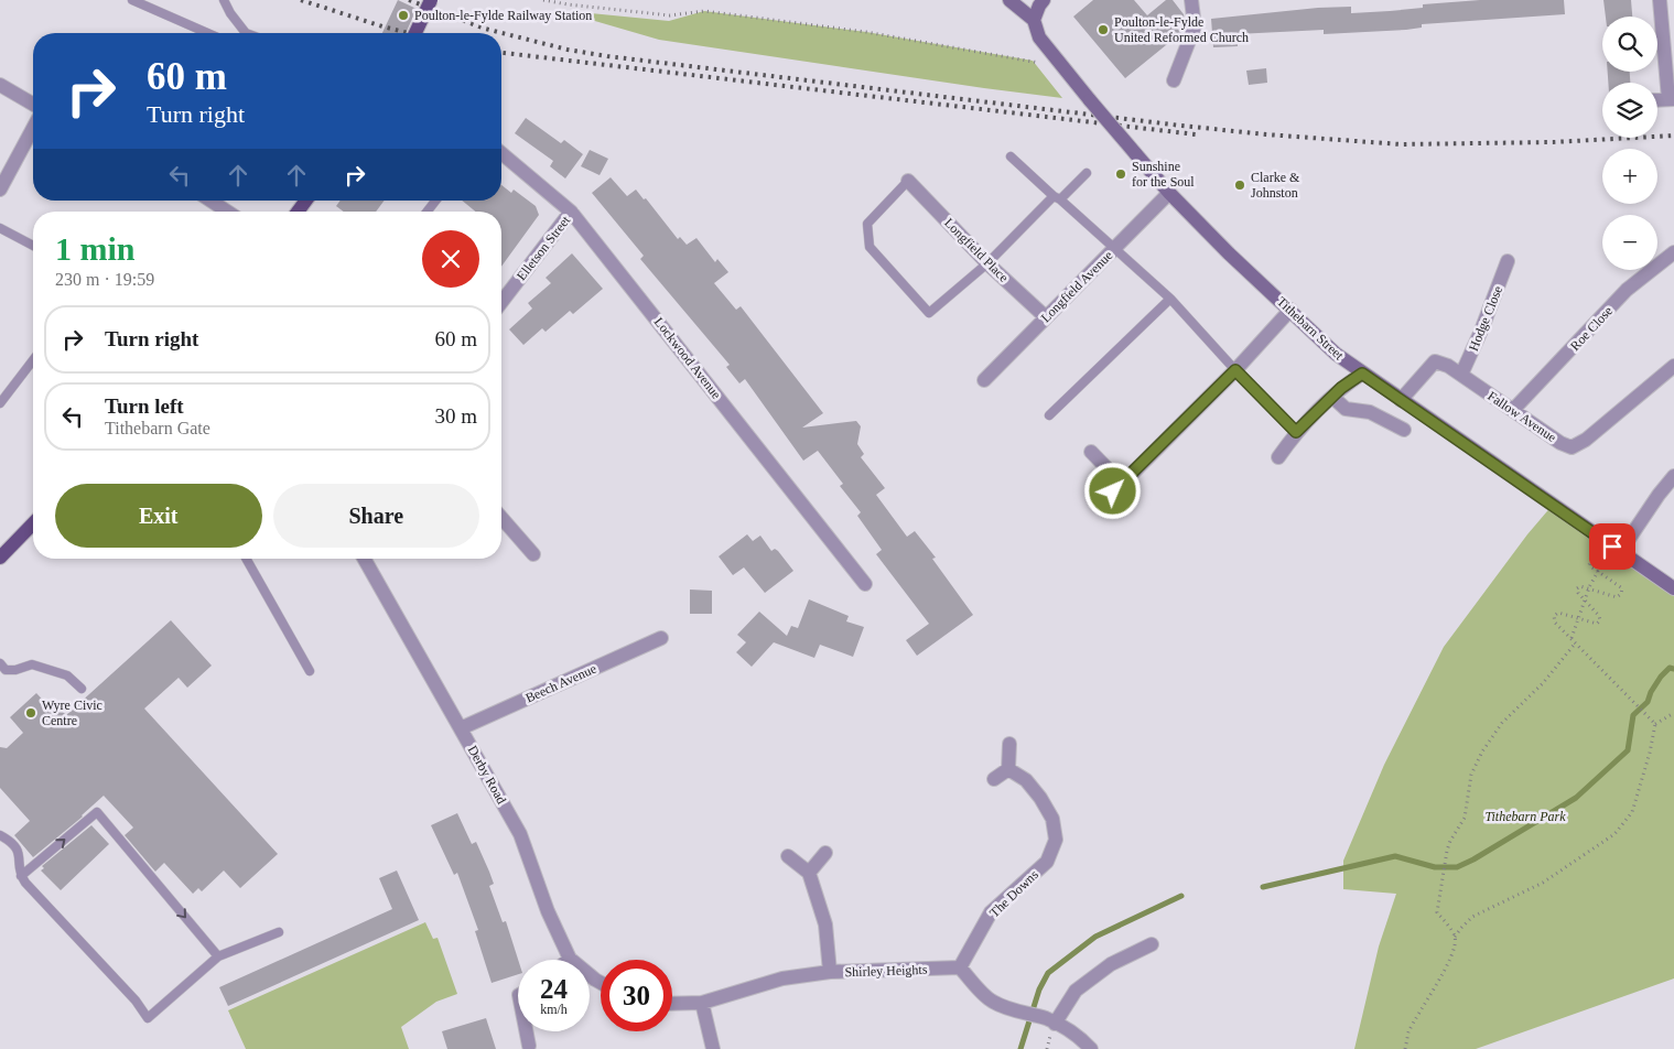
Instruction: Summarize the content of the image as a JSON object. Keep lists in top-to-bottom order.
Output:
{
  "streets": {
    "main road": ["Tithebarn Street"],
    "street": [
      "Elletson Street",
      "Longfield Place",
      "Longfield Avenue",
      "Hodge Close",
      "Roe Close",
      "Lockwood Avenue",
      "Fallow Avenue",
      "Beech Avenue",
      "Derby Road",
      "The Downs",
      "Shirley Heights"
    ]
  },
  "crossings": [
    ["Elletson Street", "Lockwood Avenue"],
    ["Longfield Place", "Longfield Avenue"],
    ["Longfield Avenue", "Tithebarn Street"],
    ["Hodge Close", "Fallow Avenue"],
    ["Tithebarn Street", "Fallow Avenue"],
    ["Roe Close", "Fallow Avenue"],
    ["Beech Avenue", "Derby Road"],
    ["The Downs", "Shirley Heights"]
  ],
  "parks": ["Tithebarn Park"],
  "places": [
    "Poulton-le-Fylde Railway Station",
    "Poulton-le-Fylde United Reformed Church",
    "Sunshine for the Soul",
    "Clarke & Johnston",
    "Wyre Civic Centre"
  ],
  "page": {
    "map_buttons": ["+", "−"],
    "turn": ["60 m", "Turn right"],
    "heading": ["1 min", "230 m · 19:59"],
    "list": [
      {
        "name": "Turn right",
        "value": "60 m"
      },
      {
        "name": "Turn left",
        "note": "Tithebarn Gate",
        "value": "30 m"
      }
    ],
    "buttons": ["Exit", "Share"],
    "speed": "24 km/h",
    "limit": "30"
  }
}
